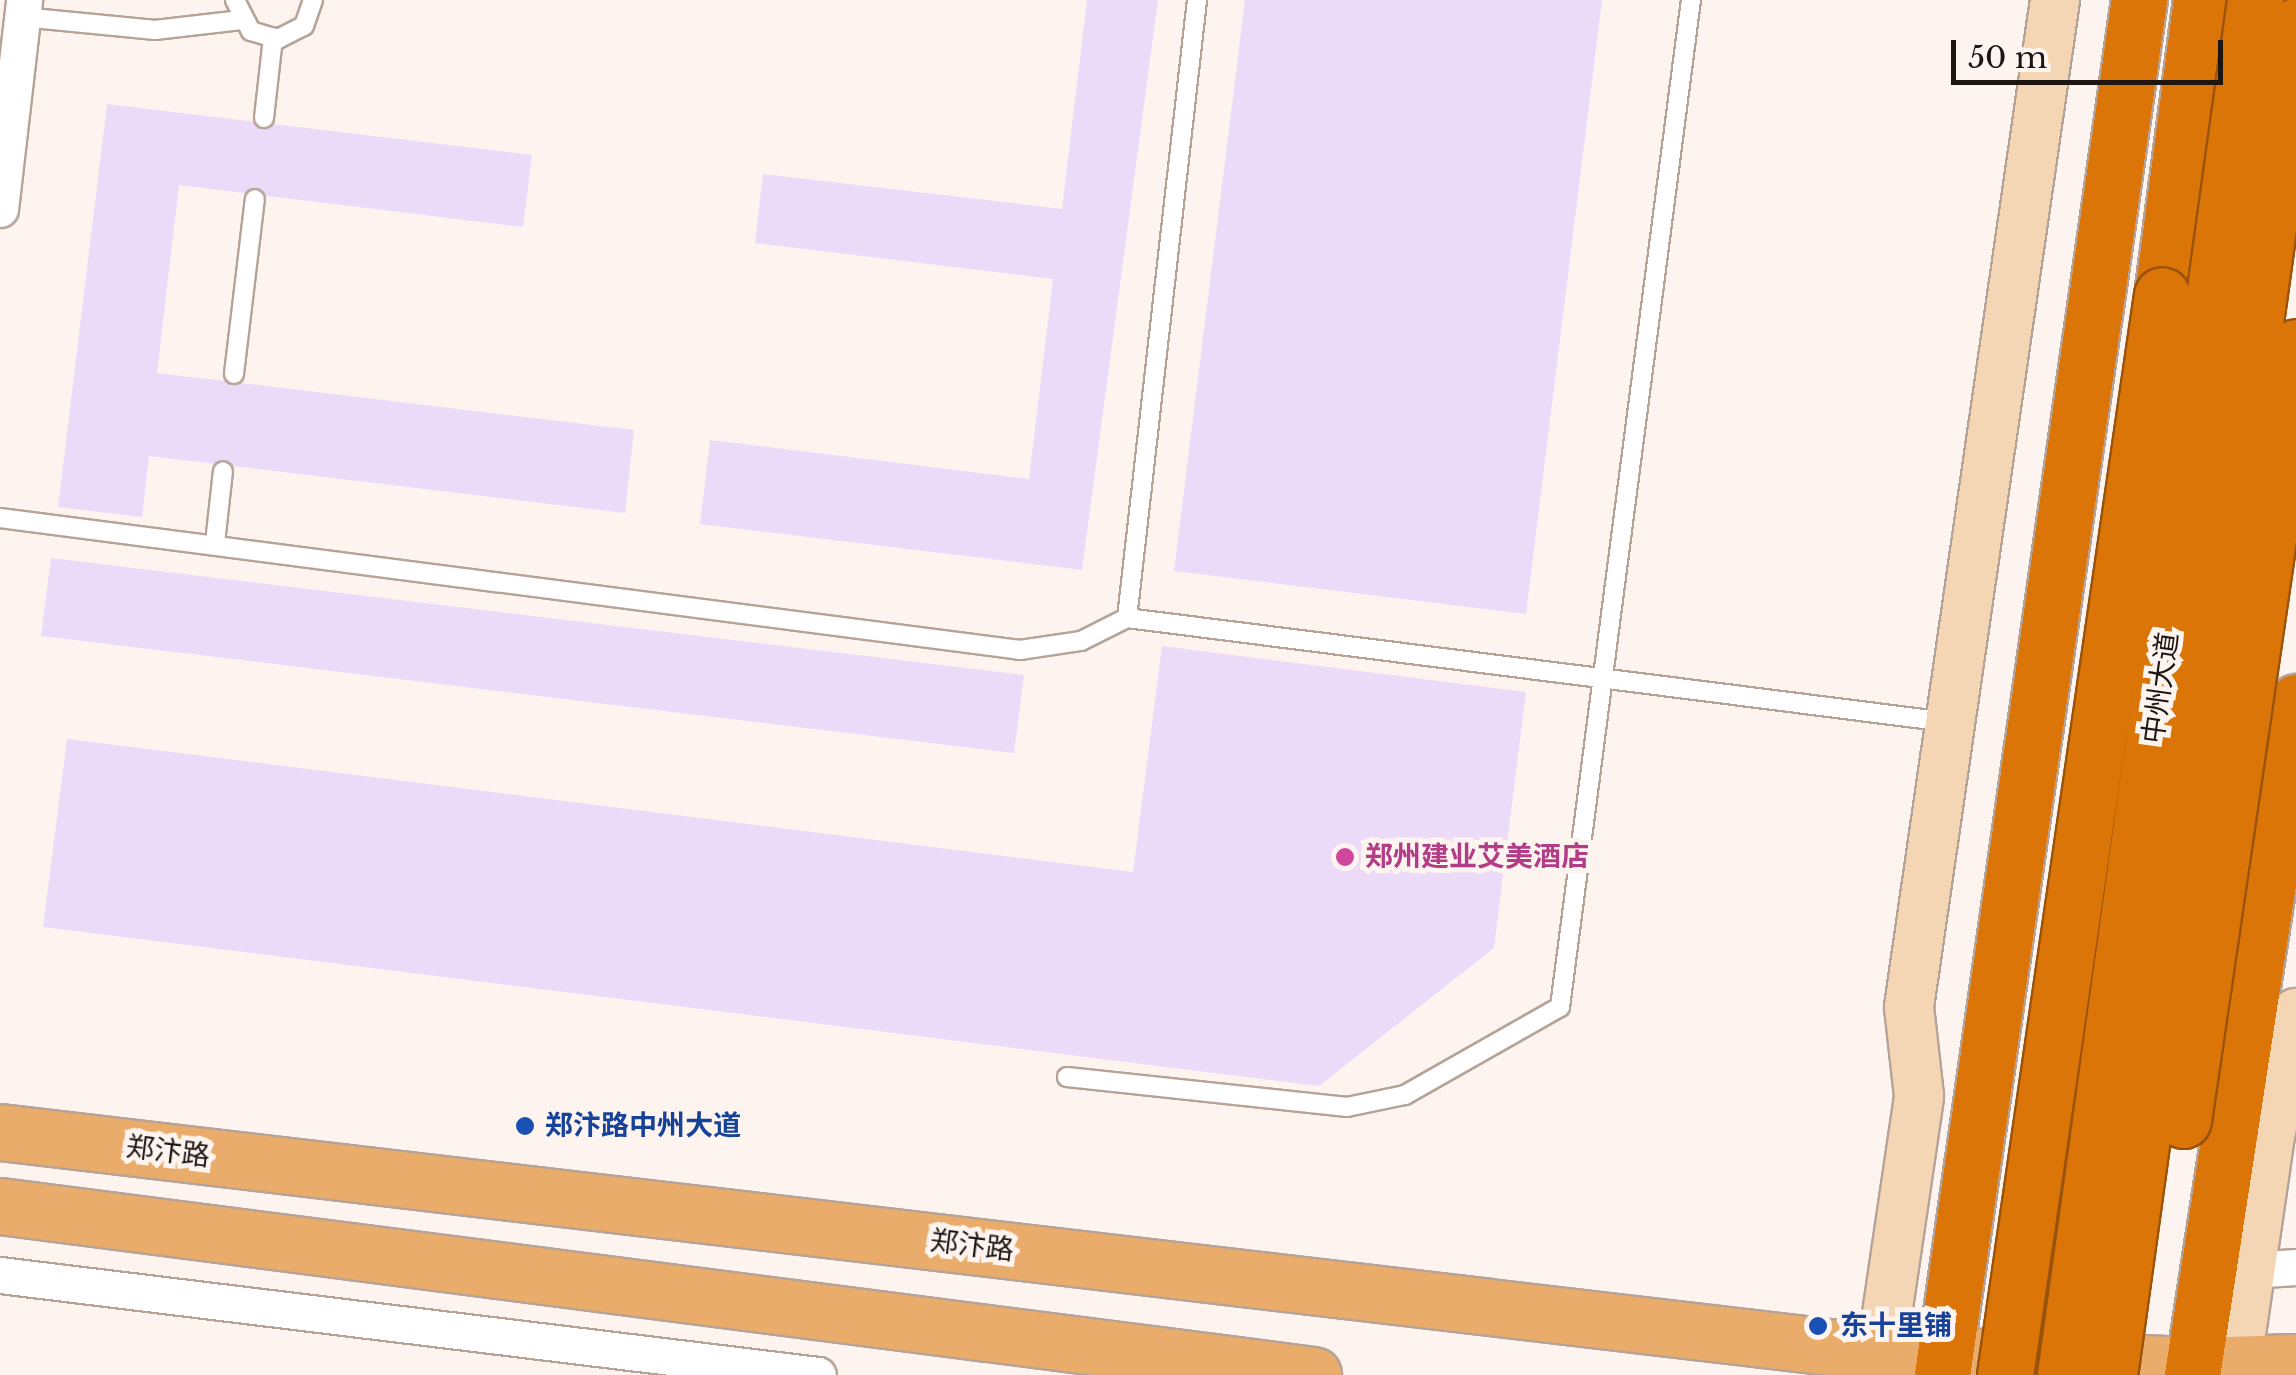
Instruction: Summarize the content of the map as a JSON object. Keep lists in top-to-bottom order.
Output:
{
  "streets": {
    "highway": ["中州大道"],
    "main road": ["郑汴路"]
  },
  "places": ["郑州建业艾美酒店", "郑汴路中州大道", "东十里铺"],
  "scale_bar": "50 m"
}
